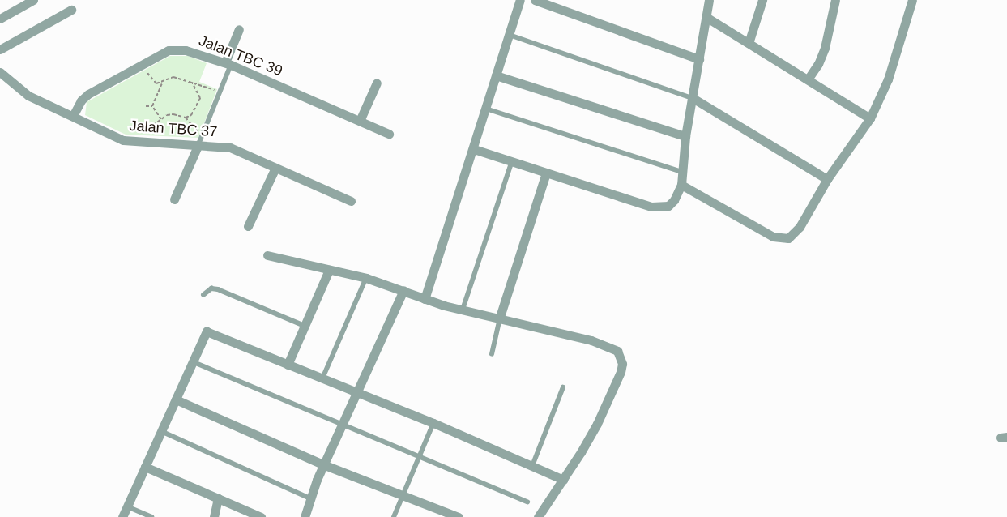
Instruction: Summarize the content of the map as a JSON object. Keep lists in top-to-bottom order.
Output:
{
  "streets": {
    "street": ["Jalan TBC 39", "Jalan TBC 37"]
  },
  "crossings": [
    ["Jalan TBC 39", "Jalan TBC 37"]
  ]
}
